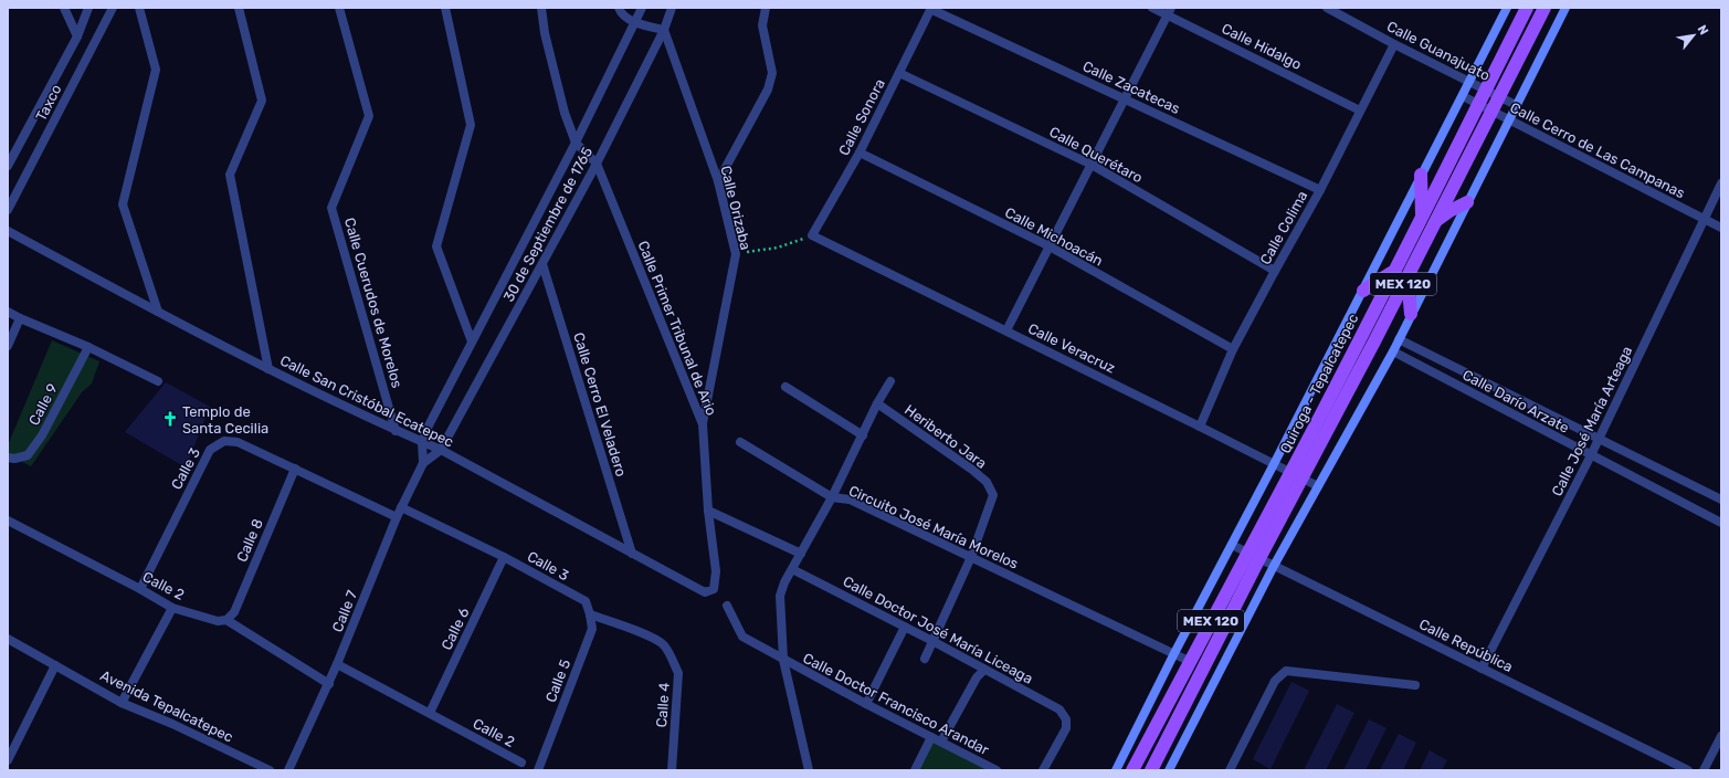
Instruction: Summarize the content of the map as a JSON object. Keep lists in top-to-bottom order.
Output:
{
  "streets": {
    "main road": ["MEX 120", "Quiroga - Tepalcatepec"],
    "street": [
      "Calle Hidalgo",
      "Calle Guanajuato",
      "Calle Zacatecas",
      "Taxco",
      "Calle Sonora",
      "Calle Cerro de Las Campanas",
      "Calle Querétaro",
      "Calle Orizaba",
      "30 de Septiembre de 1765",
      "Calle Colima",
      "Calle Michoacán",
      "Calle Cuerudos de Morelos",
      "Calle Primer Tribunal de Ario",
      "Calle Veracruz",
      "Calle San Cristóbal Ecatepec",
      "Calle Darío Arzate",
      "Calle 9",
      "Calle Cerro El Veladero",
      "Calle José María Arteaga",
      "Heriberto Jara",
      "Calle 3",
      "Circuito José María Morelos",
      "Calle 8",
      "Calle 2",
      "Calle 7",
      "Calle 6",
      "Calle Doctor José María Liceaga",
      "Calle República",
      "Calle 5",
      "Calle Doctor Francisco Arandar",
      "Calle 4",
      "Avenida Tepalcatepec"
    ]
  },
  "crossings": [
    ["Calle Hidalgo", "Calle Colima"],
    ["Calle Guanajuato", "Calle Colima"],
    ["Calle Guanajuato", "Quiroga - Tepalcatepec"],
    ["Calle Zacatecas", "Calle Sonora"],
    ["Calle Zacatecas", "Calle Colima"],
    ["Calle Sonora", "Calle Querétaro"],
    ["Calle Sonora", "Calle Michoacán"],
    ["Calle Sonora", "Calle Veracruz"],
    ["Calle Cerro de Las Campanas", "Quiroga - Tepalcatepec"],
    ["Calle Cerro de Las Campanas", "Calle José María Arteaga"],
    ["Calle Querétaro", "Calle Colima"],
    ["Calle Orizaba", "30 de Septiembre de 1765"],
    ["Calle Orizaba", "Calle Primer Tribunal de Ario"],
    ["30 de Septiembre de 1765", "Calle Primer Tribunal de Ario"],
    ["30 de Septiembre de 1765", "Calle San Cristóbal Ecatepec"],
    ["30 de Septiembre de 1765", "Calle Cerro El Veladero"],
    ["30 de Septiembre de 1765", "Calle 7"],
    ["Calle Colima", "Calle Michoacán"],
    ["Calle Colima", "Calle Veracruz"],
    ["Calle Cuerudos de Morelos", "Calle San Cristóbal Ecatepec"],
    ["Calle Primer Tribunal de Ario", "Calle San Cristóbal Ecatepec"],
    ["Calle Veracruz", "Quiroga - Tepalcatepec"],
    ["Quiroga - Tepalcatepec", "Circuito José María Morelos"],
    ["Quiroga - Tepalcatepec", "Calle República"],
    ["Calle San Cristóbal Ecatepec", "Calle Cerro El Veladero"],
    ["Calle San Cristóbal Ecatepec", "Calle 7"],
    ["Calle Darío Arzate", "Calle José María Arteaga"],
    ["Calle José María Arteaga", "Calle República"],
    ["Heriberto Jara", "Circuito José María Morelos"],
    ["Calle 3", "Calle 8"],
    ["Calle 3", "Calle 2"],
    ["Calle 3", "Calle 7"],
    ["Calle 3", "Calle 6"],
    ["Calle 3", "Calle 5"],
    ["Circuito José María Morelos", "Calle Doctor José María Liceaga"],
    ["Circuito José María Morelos", "Calle Doctor Francisco Arandar"],
    ["Calle 8", "Calle 2"],
    ["Calle 2", "Calle 7"],
    ["Calle 2", "Calle 6"],
    ["Calle 5", "Calle 4"]
  ],
  "places": {
    "church": ["Templo de Santa Cecilia"]
  },
  "north": "top right"
}
